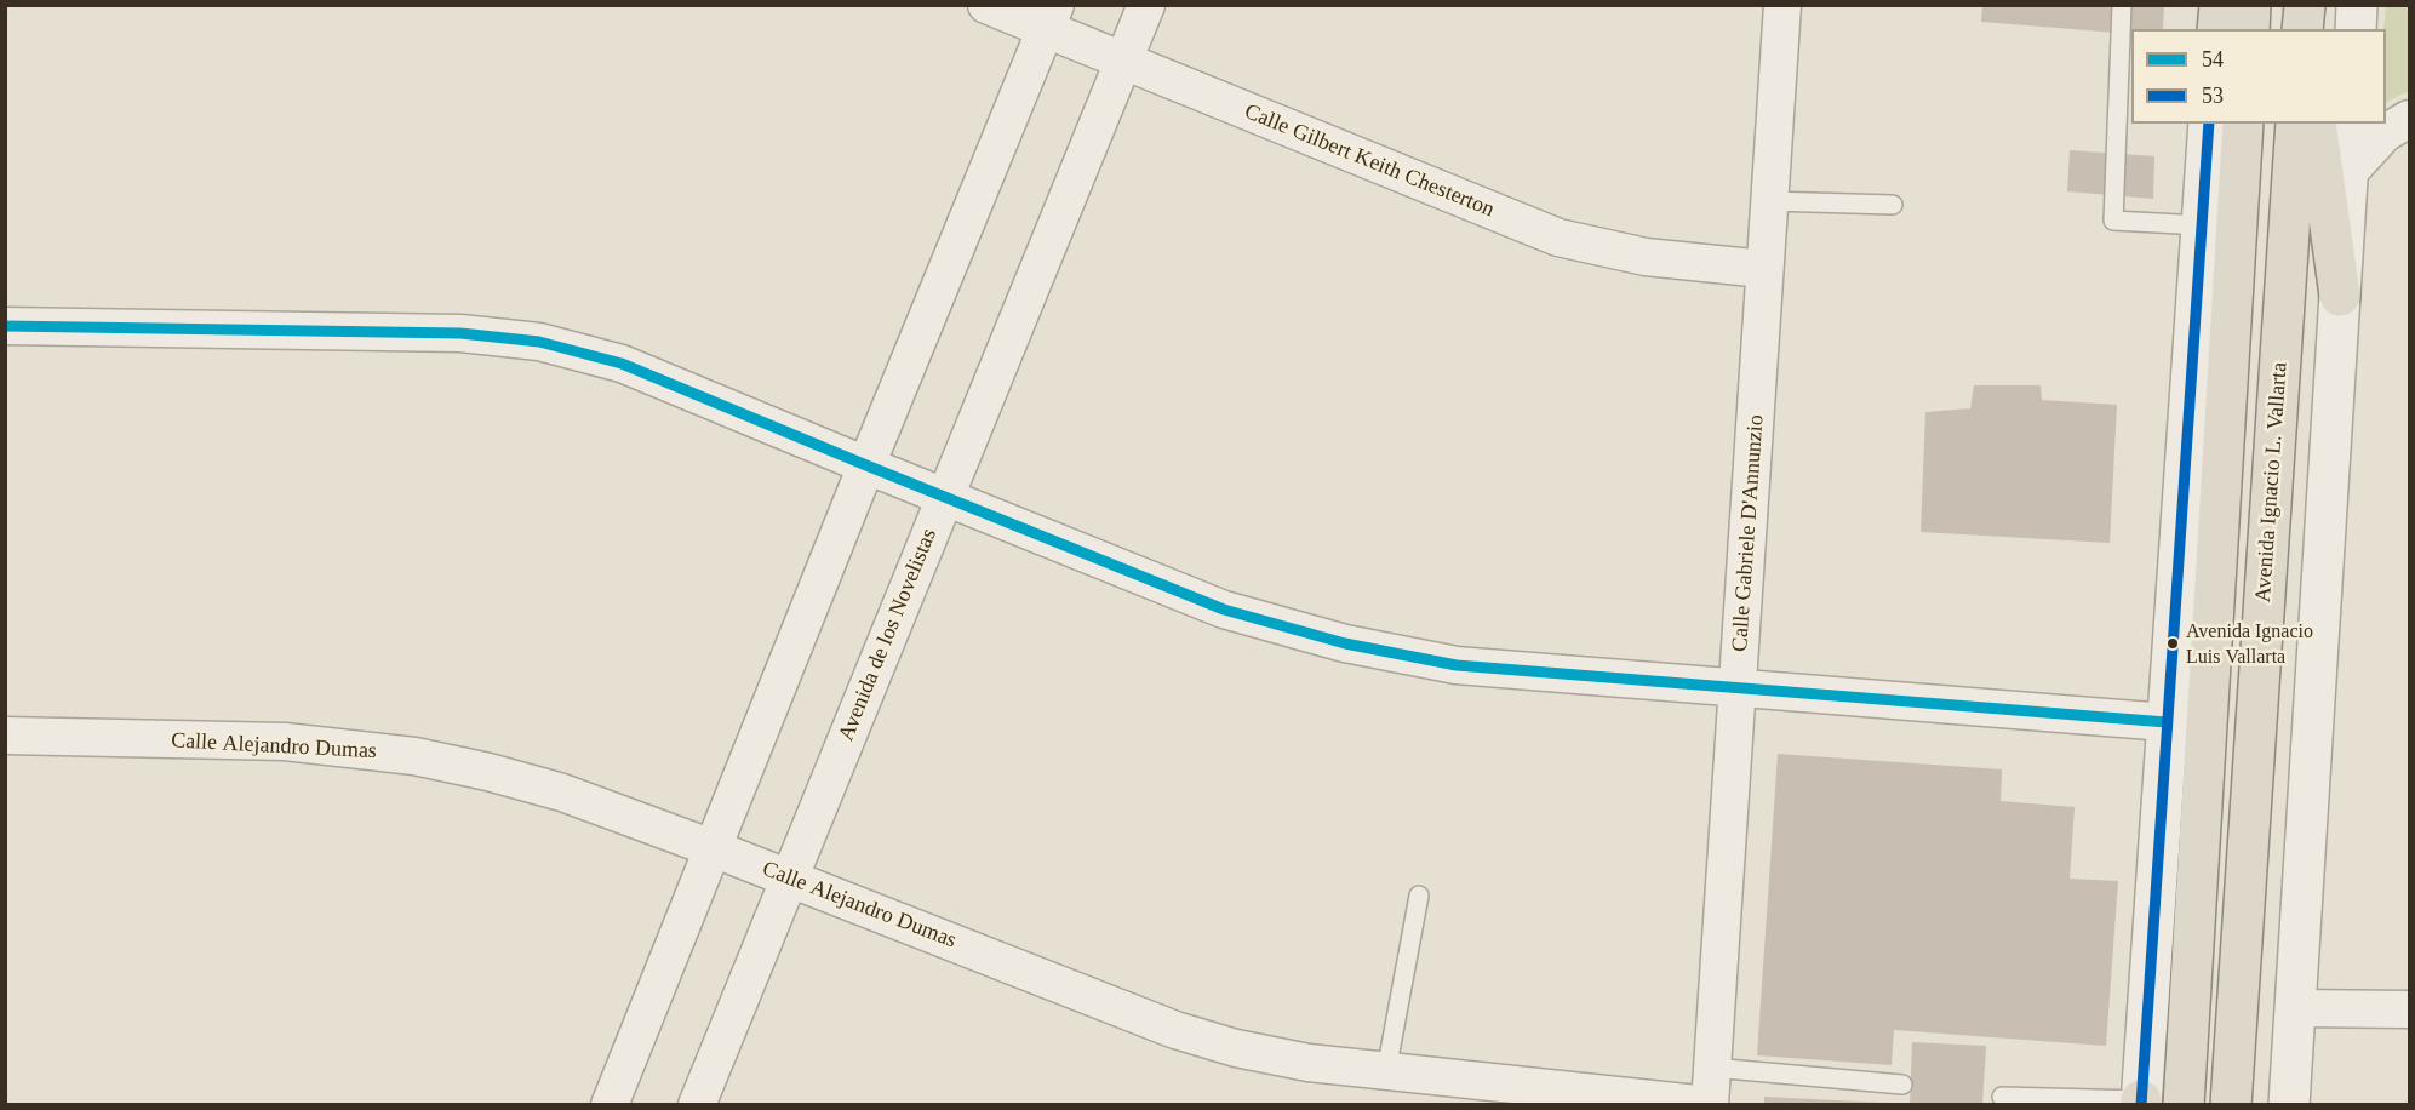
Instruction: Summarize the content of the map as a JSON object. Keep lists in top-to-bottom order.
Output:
{
  "streets": {
    "highway": ["Avenida Ignacio L. Vallarta"],
    "street": [
      "Calle Gilbert Keith Chesterton",
      "Calle Gabriele D'Annunzio",
      "Avenida de los Novelistas",
      "Calle Alejandro Dumas"
    ]
  },
  "crossings": [
    ["Calle Gilbert Keith Chesterton", "Calle Gabriele D'Annunzio"],
    ["Calle Gilbert Keith Chesterton", "Avenida de los Novelistas"],
    ["Calle Gabriele D'Annunzio", "Calle Alejandro Dumas"],
    ["Avenida de los Novelistas", "Calle Alejandro Dumas"]
  ],
  "places": ["Avenida Ignacio Luis Vallarta"],
  "lines": ["transit line 53", "transit line 54"],
  "legend": ["54", "53"]
}
